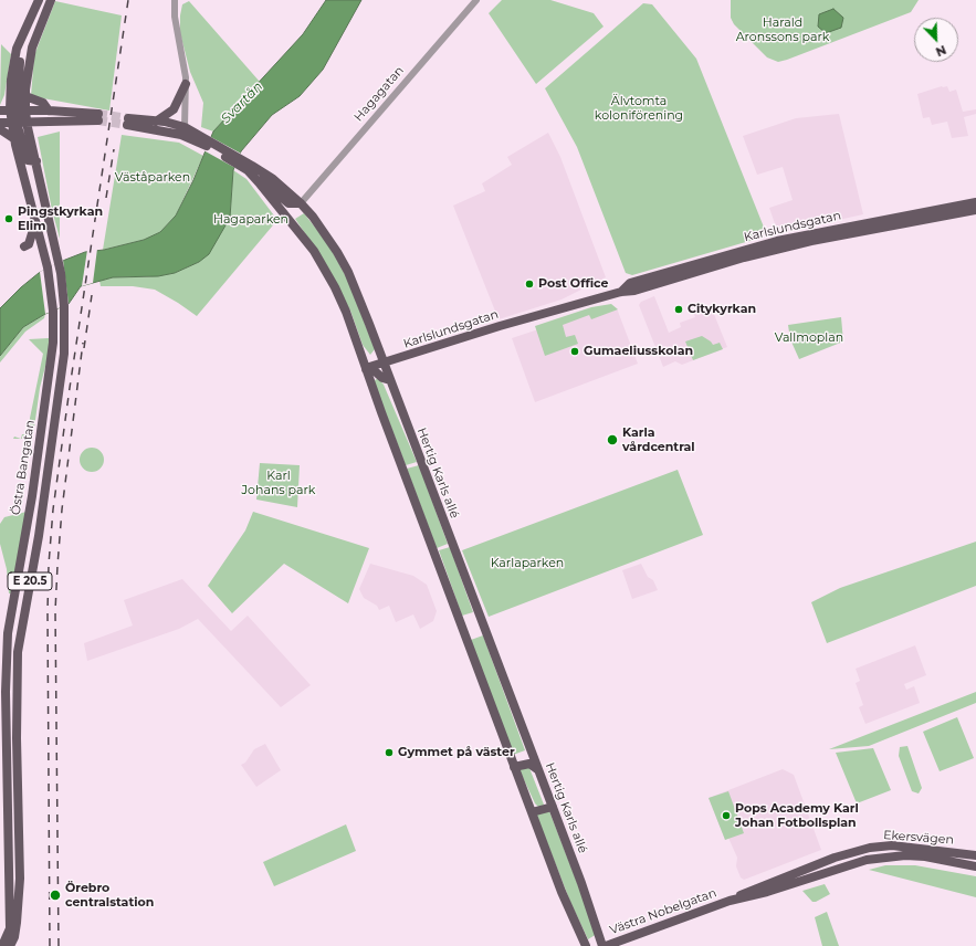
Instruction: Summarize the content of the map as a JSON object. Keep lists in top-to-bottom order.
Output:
{
  "streets": {
    "main road": [
      "Karlslundsgatan",
      "Östra Bangatan",
      "Hertig Karls allé",
      "E 20.5",
      "Ekersvägen",
      "Västra Nobelgatan"
    ],
    "street": ["Hagagatan"]
  },
  "crossings": [
    ["Hagagatan", "Hertig Karls allé"],
    ["Karlslundsgatan", "Hertig Karls allé"],
    ["Ekersvägen", "Västra Nobelgatan"]
  ],
  "water": ["Svartån"],
  "parks": [
    "Harald Aronssons park",
    "Älvtomta koloniförening",
    "Väståparken",
    "Hagaparken",
    "Vallmoplan",
    "Karl Johans park",
    "Karlaparken"
  ],
  "places": [
    "Pingstkyrkan Elim",
    "Post Office",
    "Citykyrkan",
    "Gumaeliusskolan",
    "Karla vårdcentral",
    "Gymmet på väster",
    "Pops Academy Karl Johan Fotbollsplan",
    "Örebro centralstation"
  ],
  "north": "bottom right"
}
